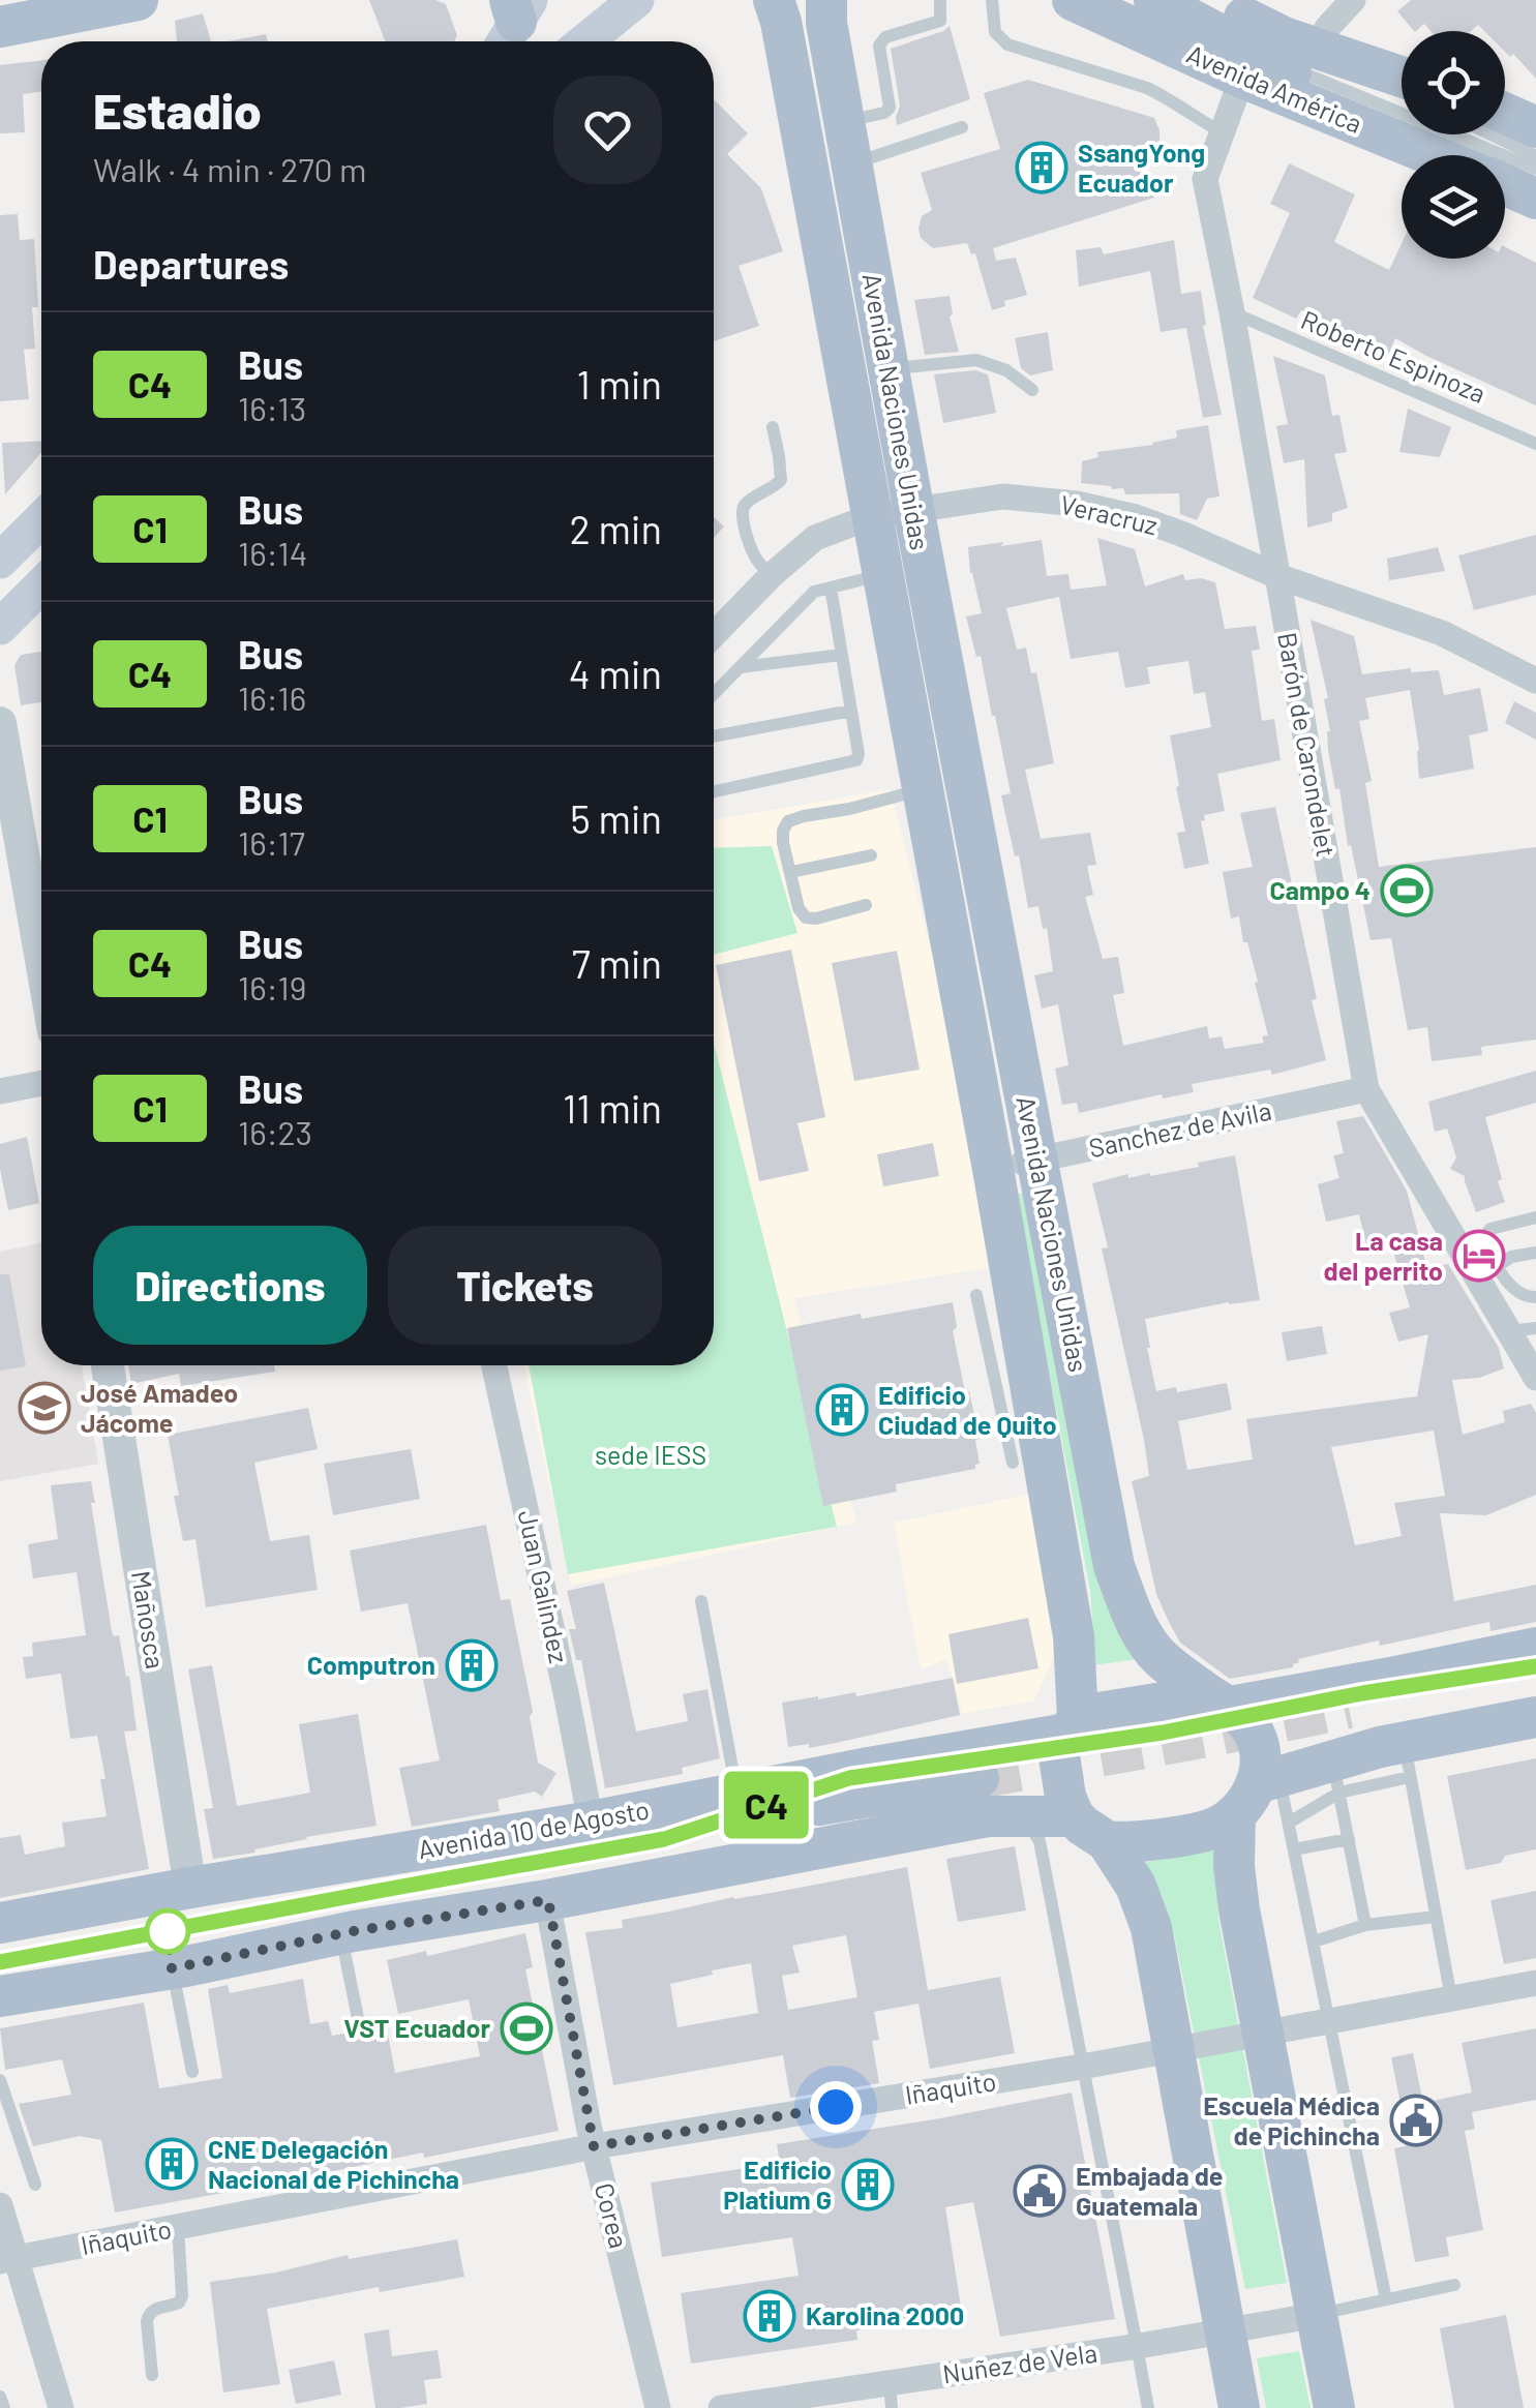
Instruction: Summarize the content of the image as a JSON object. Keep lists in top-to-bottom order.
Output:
{
  "streets": {
    "main road": ["Avenida América", "Avenida Naciones Unidas", "Avenida 10 de Agosto"],
    "street": [
      "Veracruz",
      "Barón de Carondelet",
      "Sanchez de Avila",
      "Juan Galindez",
      "Mañosca",
      "Iñaquito",
      "Corea",
      "Nuñez de Vela"
    ],
    "lane": ["Roberto Espinoza"]
  },
  "crossings": [
    ["Avenida América", "Barón de Carondelet"],
    ["Roberto Espinoza", "Barón de Carondelet"],
    ["Avenida Naciones Unidas", "Veracruz"],
    ["Avenida Naciones Unidas", "Sanchez de Avila"],
    ["Avenida Naciones Unidas", "Avenida 10 de Agosto"],
    ["Avenida Naciones Unidas", "Iñaquito"],
    ["Avenida Naciones Unidas", "Nuñez de Vela"],
    ["Veracruz", "Barón de Carondelet"],
    ["Barón de Carondelet", "Sanchez de Avila"],
    ["Juan Galindez", "Avenida 10 de Agosto"],
    ["Mañosca", "Avenida 10 de Agosto"],
    ["Iñaquito", "Corea"]
  ],
  "parks": ["sede IESS"],
  "places": {
    "building": [
      "SsangYong Ecuador",
      "Edificio Ciudad de Quito",
      "Computron",
      "CNE Delegación Nacional de Pichincha",
      "Edificio Platium G",
      "Karolina 2000"
    ],
    "sports": ["Campo 4", "VST Ecuador"],
    "hotel": ["La casa del perrito"],
    "school or university": ["José Amadeo Jácome"],
    "public building": ["Escuela Médica de Pichincha", "Embajada de Guatemala"]
  },
  "lines": ["bus line C4"],
  "page": {
    "on_map": "C4",
    "heading": [
      ["Estadio", "Walk · 4 min · 270 m"],
      "Departures"
    ],
    "list": [
      {
        "mark": "C4",
        "name": "Bus",
        "note": "16:13",
        "value": "1 min"
      },
      {
        "mark": "C1",
        "name": "Bus",
        "note": "16:14",
        "value": "2 min"
      },
      {
        "mark": "C4",
        "name": "Bus",
        "note": "16:16",
        "value": "4 min"
      },
      {
        "mark": "C1",
        "name": "Bus",
        "note": "16:17",
        "value": "5 min"
      },
      {
        "mark": "C4",
        "name": "Bus",
        "note": "16:19",
        "value": "7 min"
      },
      {
        "mark": "C1",
        "name": "Bus",
        "note": "16:23",
        "value": "11 min"
      }
    ],
    "buttons": ["Directions", "Tickets"]
  }
}
